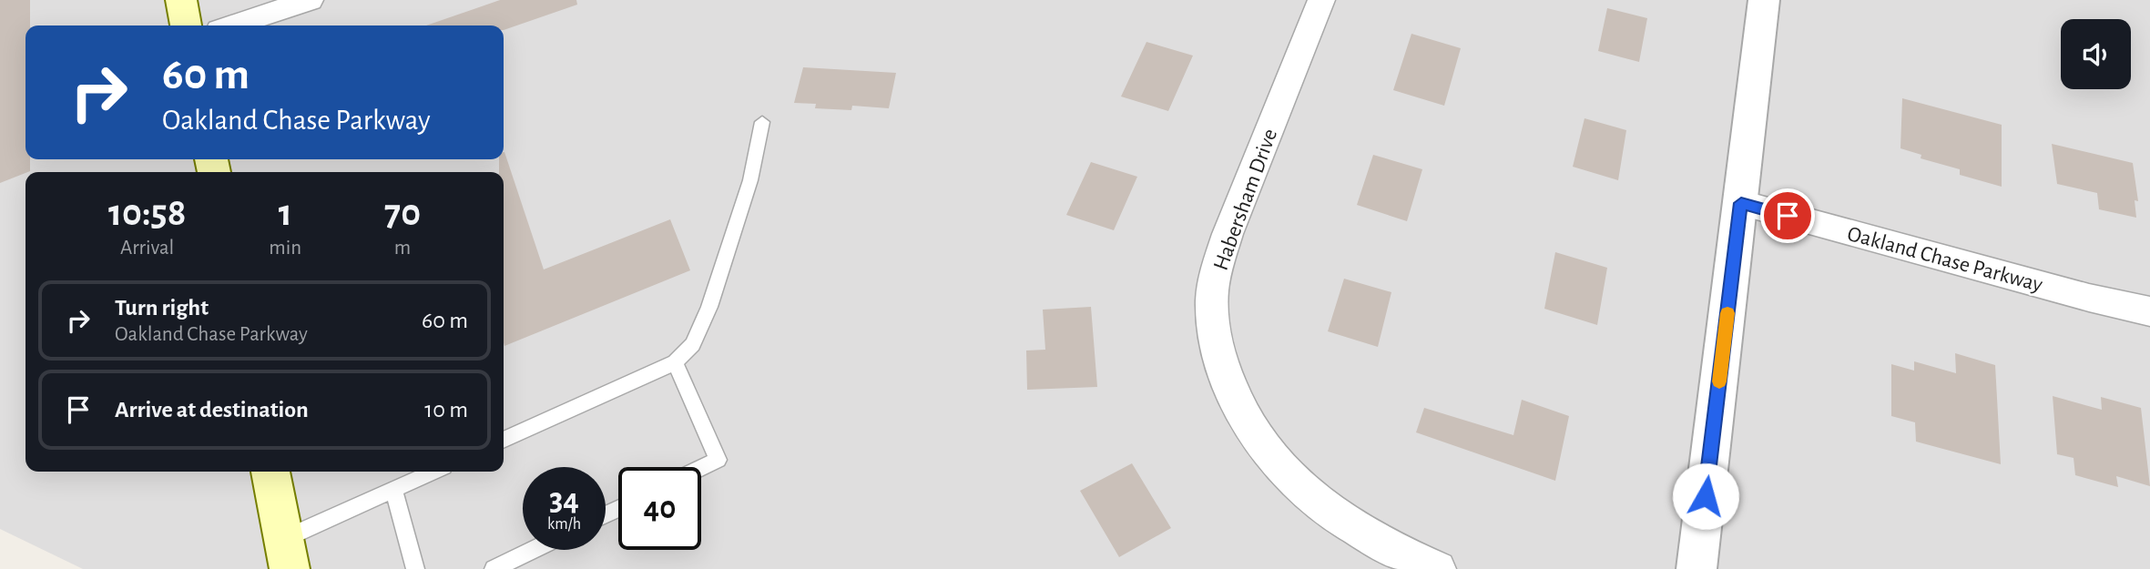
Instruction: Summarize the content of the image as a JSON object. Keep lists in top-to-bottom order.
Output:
{
  "streets": {
    "street": ["Habersham Drive", "Oakland Chase Parkway"]
  },
  "page": {
    "turn": ["60 m", "Oakland Chase Parkway"],
    "eta": [
      "10:58",
      "Arrival",
      "1",
      "min",
      "70",
      "m"
    ],
    "list": [
      {
        "name": "Turn right",
        "note": "Oakland Chase Parkway",
        "value": "60 m"
      },
      {
        "name": "Arrive at destination",
        "value": "10 m"
      }
    ],
    "speed": "34 km/h",
    "limit": "40"
  }
}
